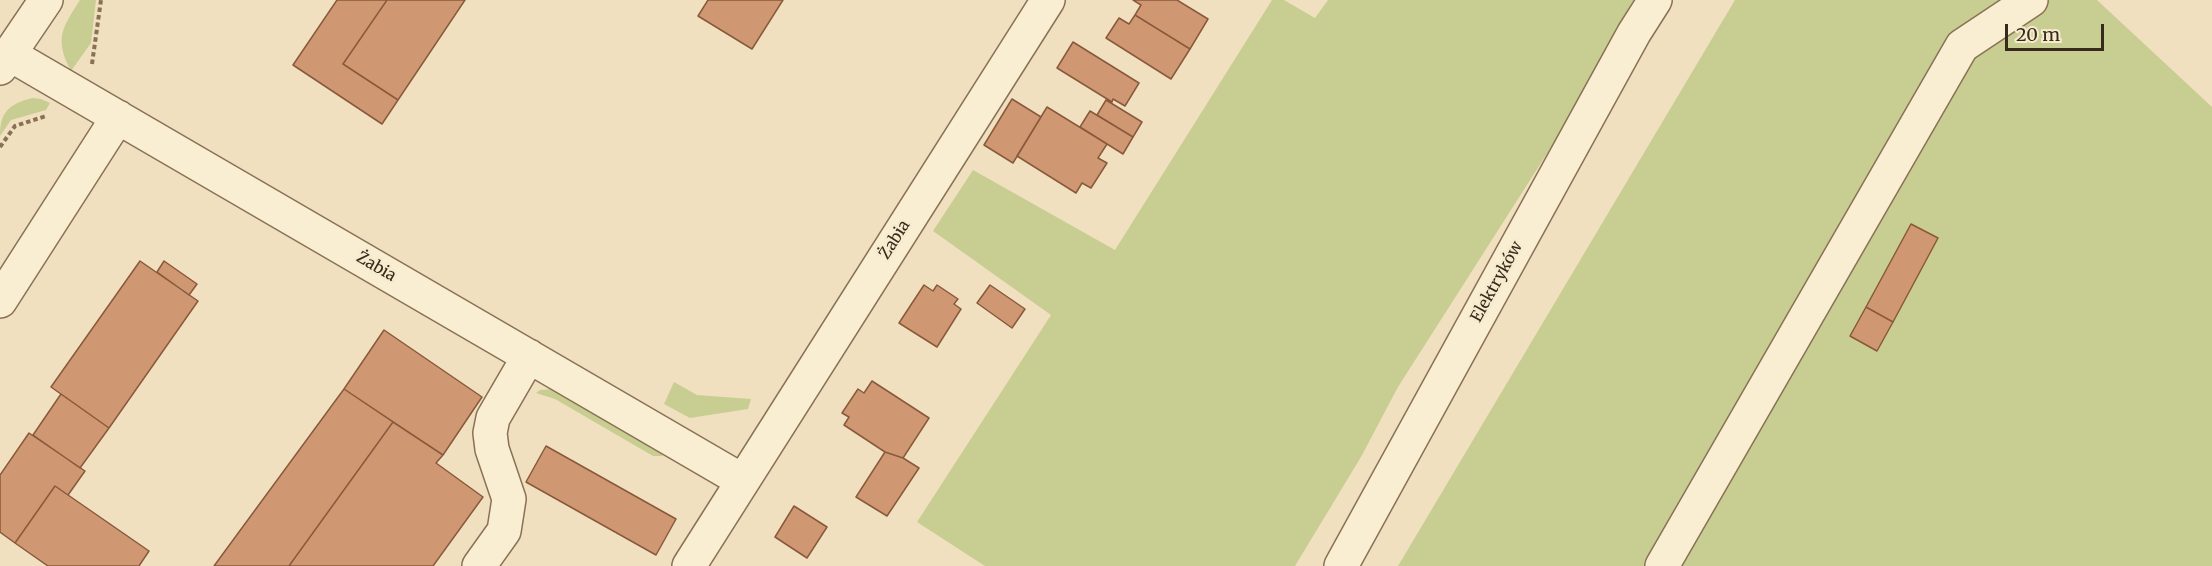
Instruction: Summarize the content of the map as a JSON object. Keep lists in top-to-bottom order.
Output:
{
  "streets": {
    "street": ["Żabia", "Elektryków"]
  },
  "scale_bar": "20 m"
}
